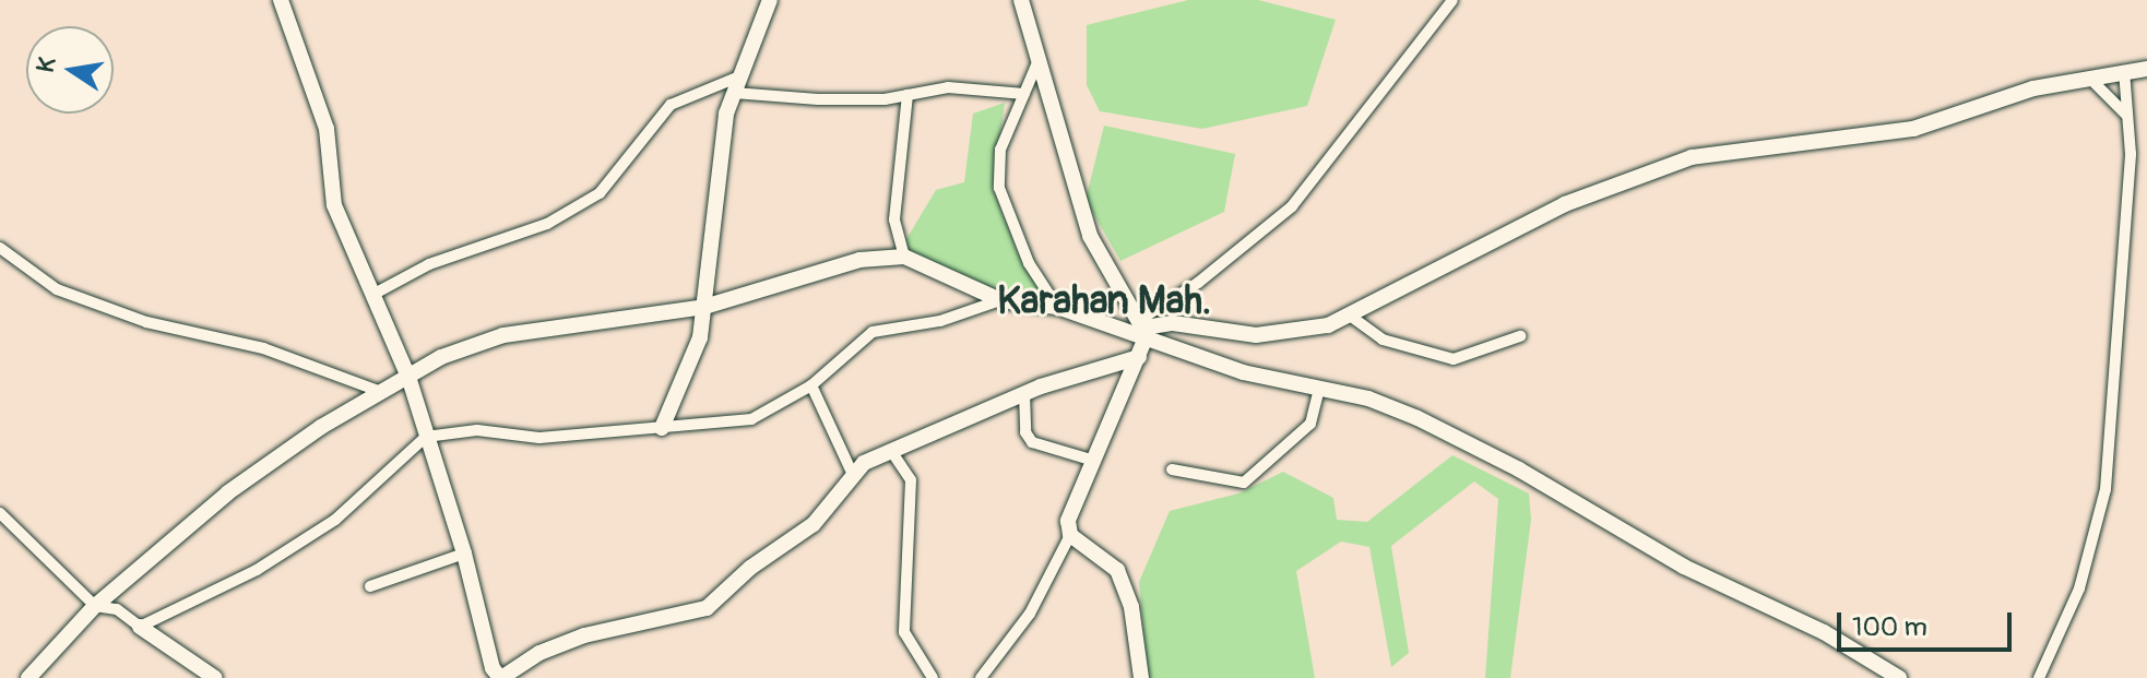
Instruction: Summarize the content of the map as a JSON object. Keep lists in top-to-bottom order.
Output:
{
  "districts": ["Karahan Mah."],
  "scale_bar": "100 m",
  "north": "left"
}
